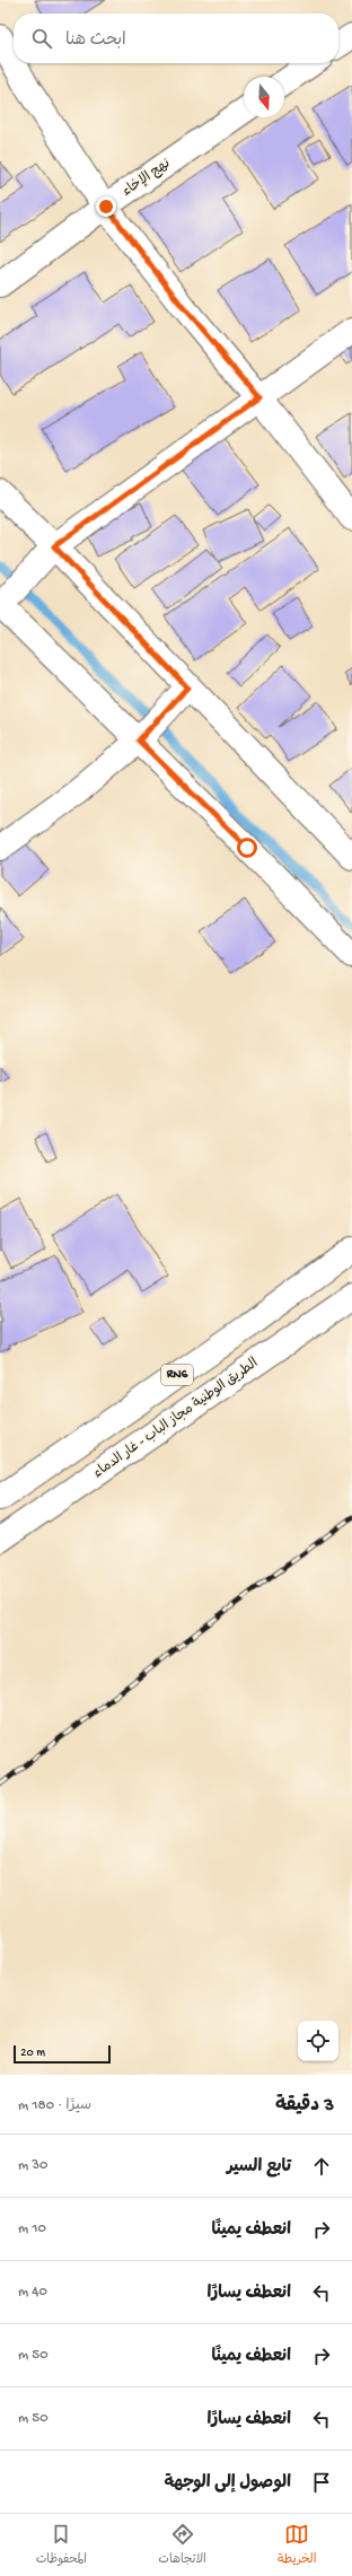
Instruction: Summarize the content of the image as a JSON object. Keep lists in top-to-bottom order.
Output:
{
  "streets": {
    "street": ["نهج الإخاء", "RN6", "الطريق الوطنية مجاز الباب - غار الدماء"]
  },
  "scale_bar": "20 m",
  "north": "bottom",
  "page": {
    "search": "ابحث هنا",
    "scale": "20 m",
    "heading": ["3 دقيقة", "سيرًا · 180 m"],
    "list": [
      ["تابع السير", "30 m"],
      ["انعطف يمينًا", "10 m"],
      ["انعطف يسارًا", "40 m"],
      ["انعطف يمينًا", "50 m"],
      ["انعطف يسارًا", "50 m"],
      "الوصول إلى الوجهة"
    ],
    "nav": ["الخريطة", "الاتجاهات", "المحفوظات"]
  }
}
